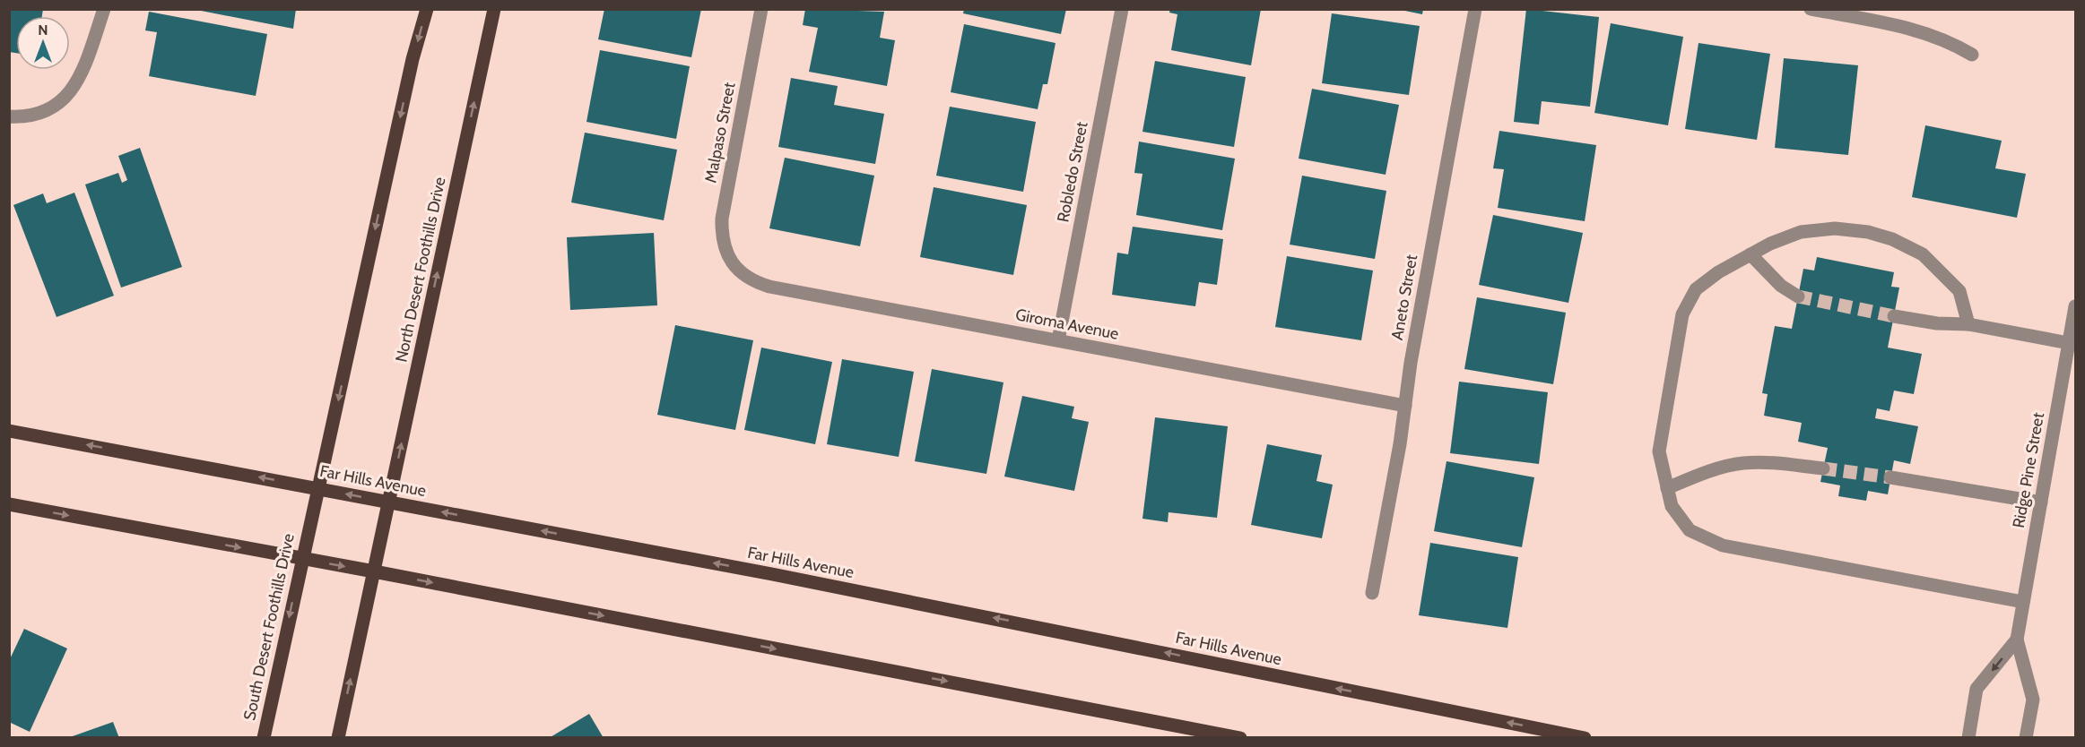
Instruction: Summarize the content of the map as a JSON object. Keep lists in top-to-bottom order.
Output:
{
  "streets": {
    "main road": ["North Desert Foothills Drive", "Far Hills Avenue", "South Desert Foothills Drive"],
    "street": [
      "Malpaso Street",
      "Robledo Street",
      "Aneto Street",
      "Giroma Avenue",
      "Ridge Pine Street"
    ]
  },
  "crossings": [
    ["Malpaso Street", "Giroma Avenue"],
    ["Robledo Street", "Giroma Avenue"],
    ["North Desert Foothills Drive", "Far Hills Avenue"],
    ["Aneto Street", "Giroma Avenue"],
    ["Far Hills Avenue", "South Desert Foothills Drive"]
  ],
  "north": "top"
}
